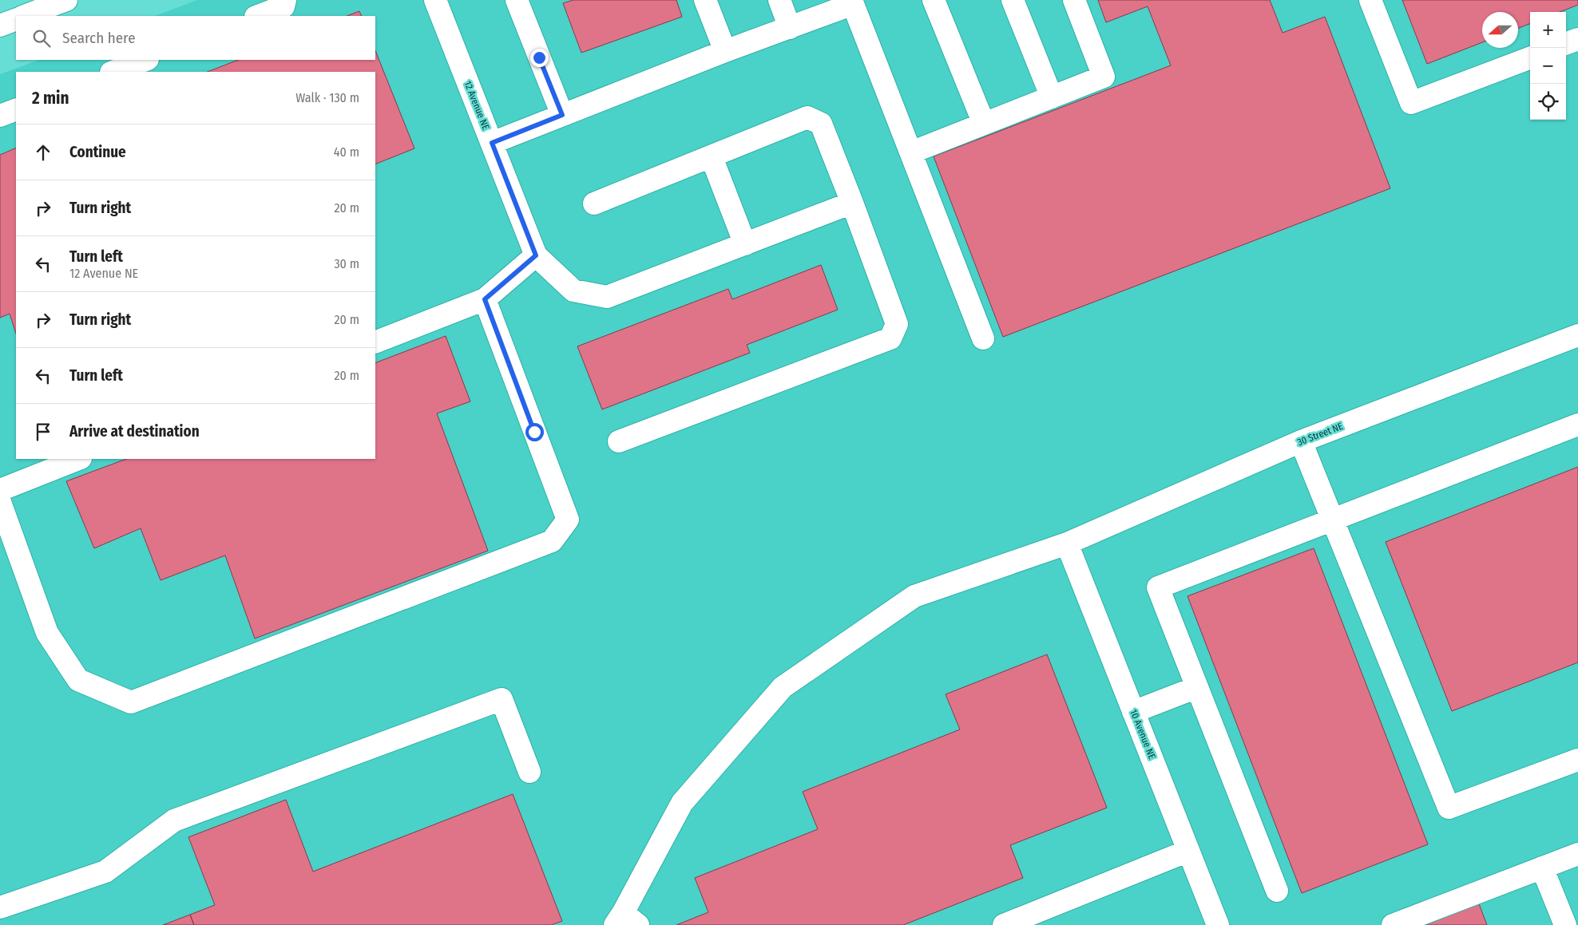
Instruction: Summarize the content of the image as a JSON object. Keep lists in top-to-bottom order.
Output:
{
  "streets": {
    "street": ["12 Avenue NE", "30 Street NE", "10 Avenue NE"]
  },
  "crossings": [
    ["30 Street NE", "10 Avenue NE"]
  ],
  "north": "left",
  "page": {
    "map_buttons": ["+", "−"],
    "search": "Search here",
    "heading": ["2 min", "Walk · 130 m"],
    "list": [
      ["Continue", "40 m"],
      ["Turn right", "20 m"],
      ["Turn left", "12 Avenue NE", "30 m"],
      ["Turn right", "20 m"],
      ["Turn left", "20 m"],
      "Arrive at destination"
    ]
  }
}
